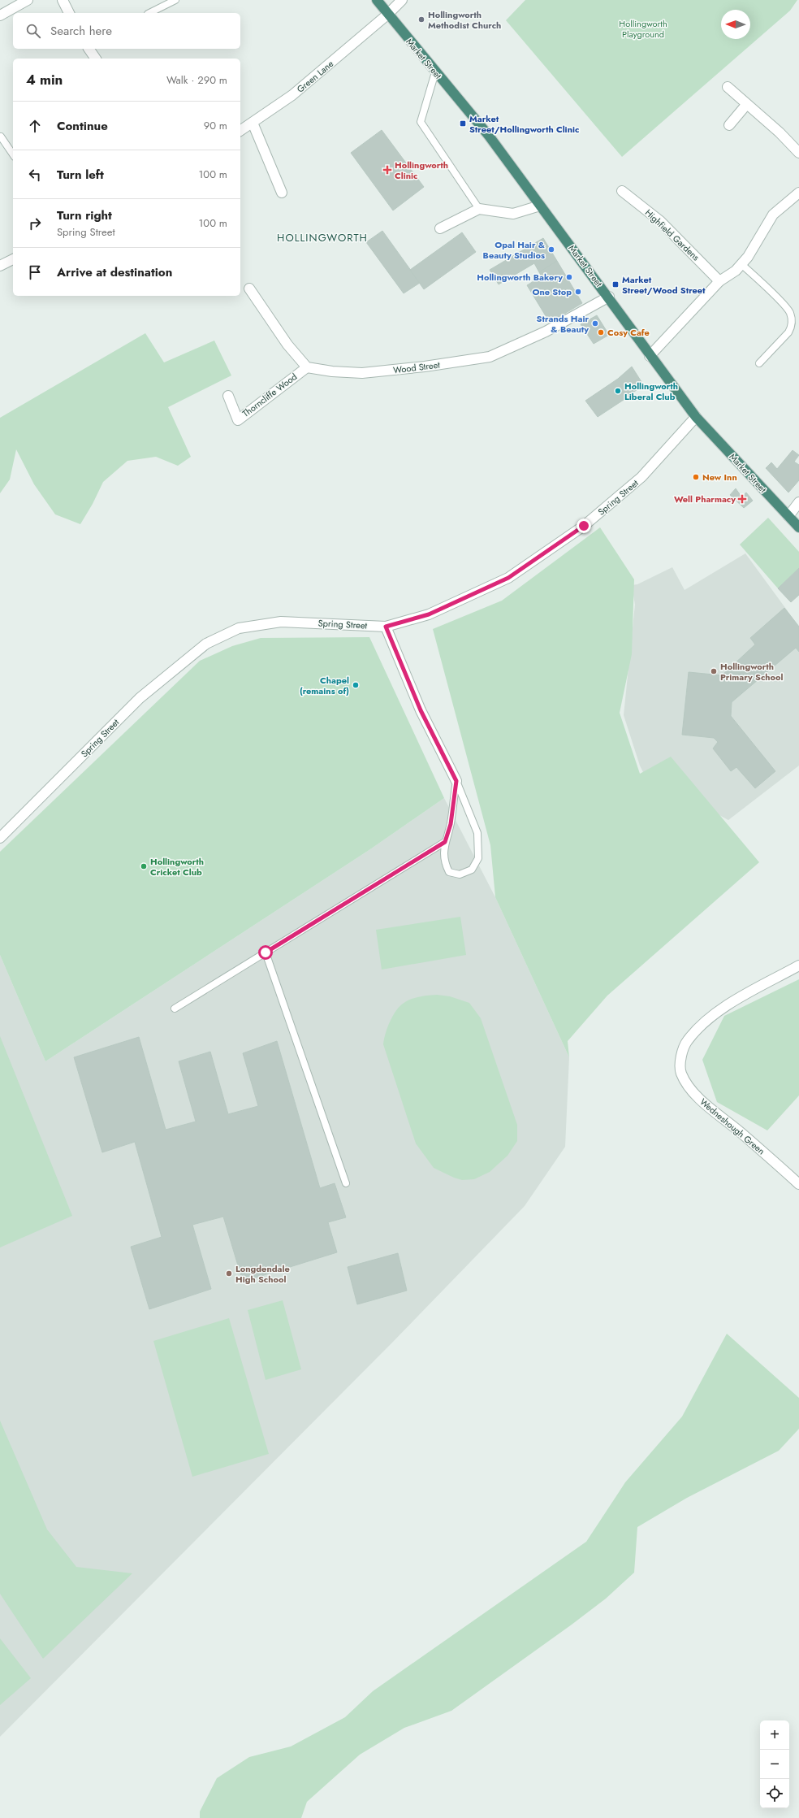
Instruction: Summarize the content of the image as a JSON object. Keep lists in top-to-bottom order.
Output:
{
  "streets": {
    "highway": ["Market Street"],
    "street": [
      "Green Lane",
      "Highfield Gardens",
      "Wood Street",
      "Thorncliffe Wood",
      "Spring Street",
      "Wedneshough Green"
    ]
  },
  "crossings": [
    ["Market Street", "Green Lane"],
    ["Market Street", "Wood Street"],
    ["Market Street", "Spring Street"],
    ["Wood Street", "Thorncliffe Wood"]
  ],
  "districts": ["HOLLINGWORTH"],
  "parks": ["Hollingworth Playground"],
  "places": {
    "other": [
      "Hollingworth Methodist Church",
      "Opal Hair & Beauty Studios",
      "Hollingworth Bakery",
      "One Stop",
      "Strands Hair & Beauty",
      "Cosy Cafe",
      "Hollingworth Liberal Club",
      "New Inn",
      "Hollingworth Primary School",
      "Chapel (remains of)",
      "Hollingworth Cricket Club",
      "Longdendale High School"
    ],
    "transit": ["Market Street/Hollingworth Clinic", "Market Street/Wood Street"],
    "health": ["Hollingworth Clinic", "Well Pharmacy"]
  },
  "north": "left",
  "page": {
    "search": "Search here",
    "heading": ["4 min", "Walk · 290 m"],
    "list": [
      ["Continue", "90 m"],
      ["Turn left", "100 m"],
      ["Turn right", "Spring Street", "100 m"],
      "Arrive at destination"
    ],
    "map_buttons": ["+", "−"]
  }
}
